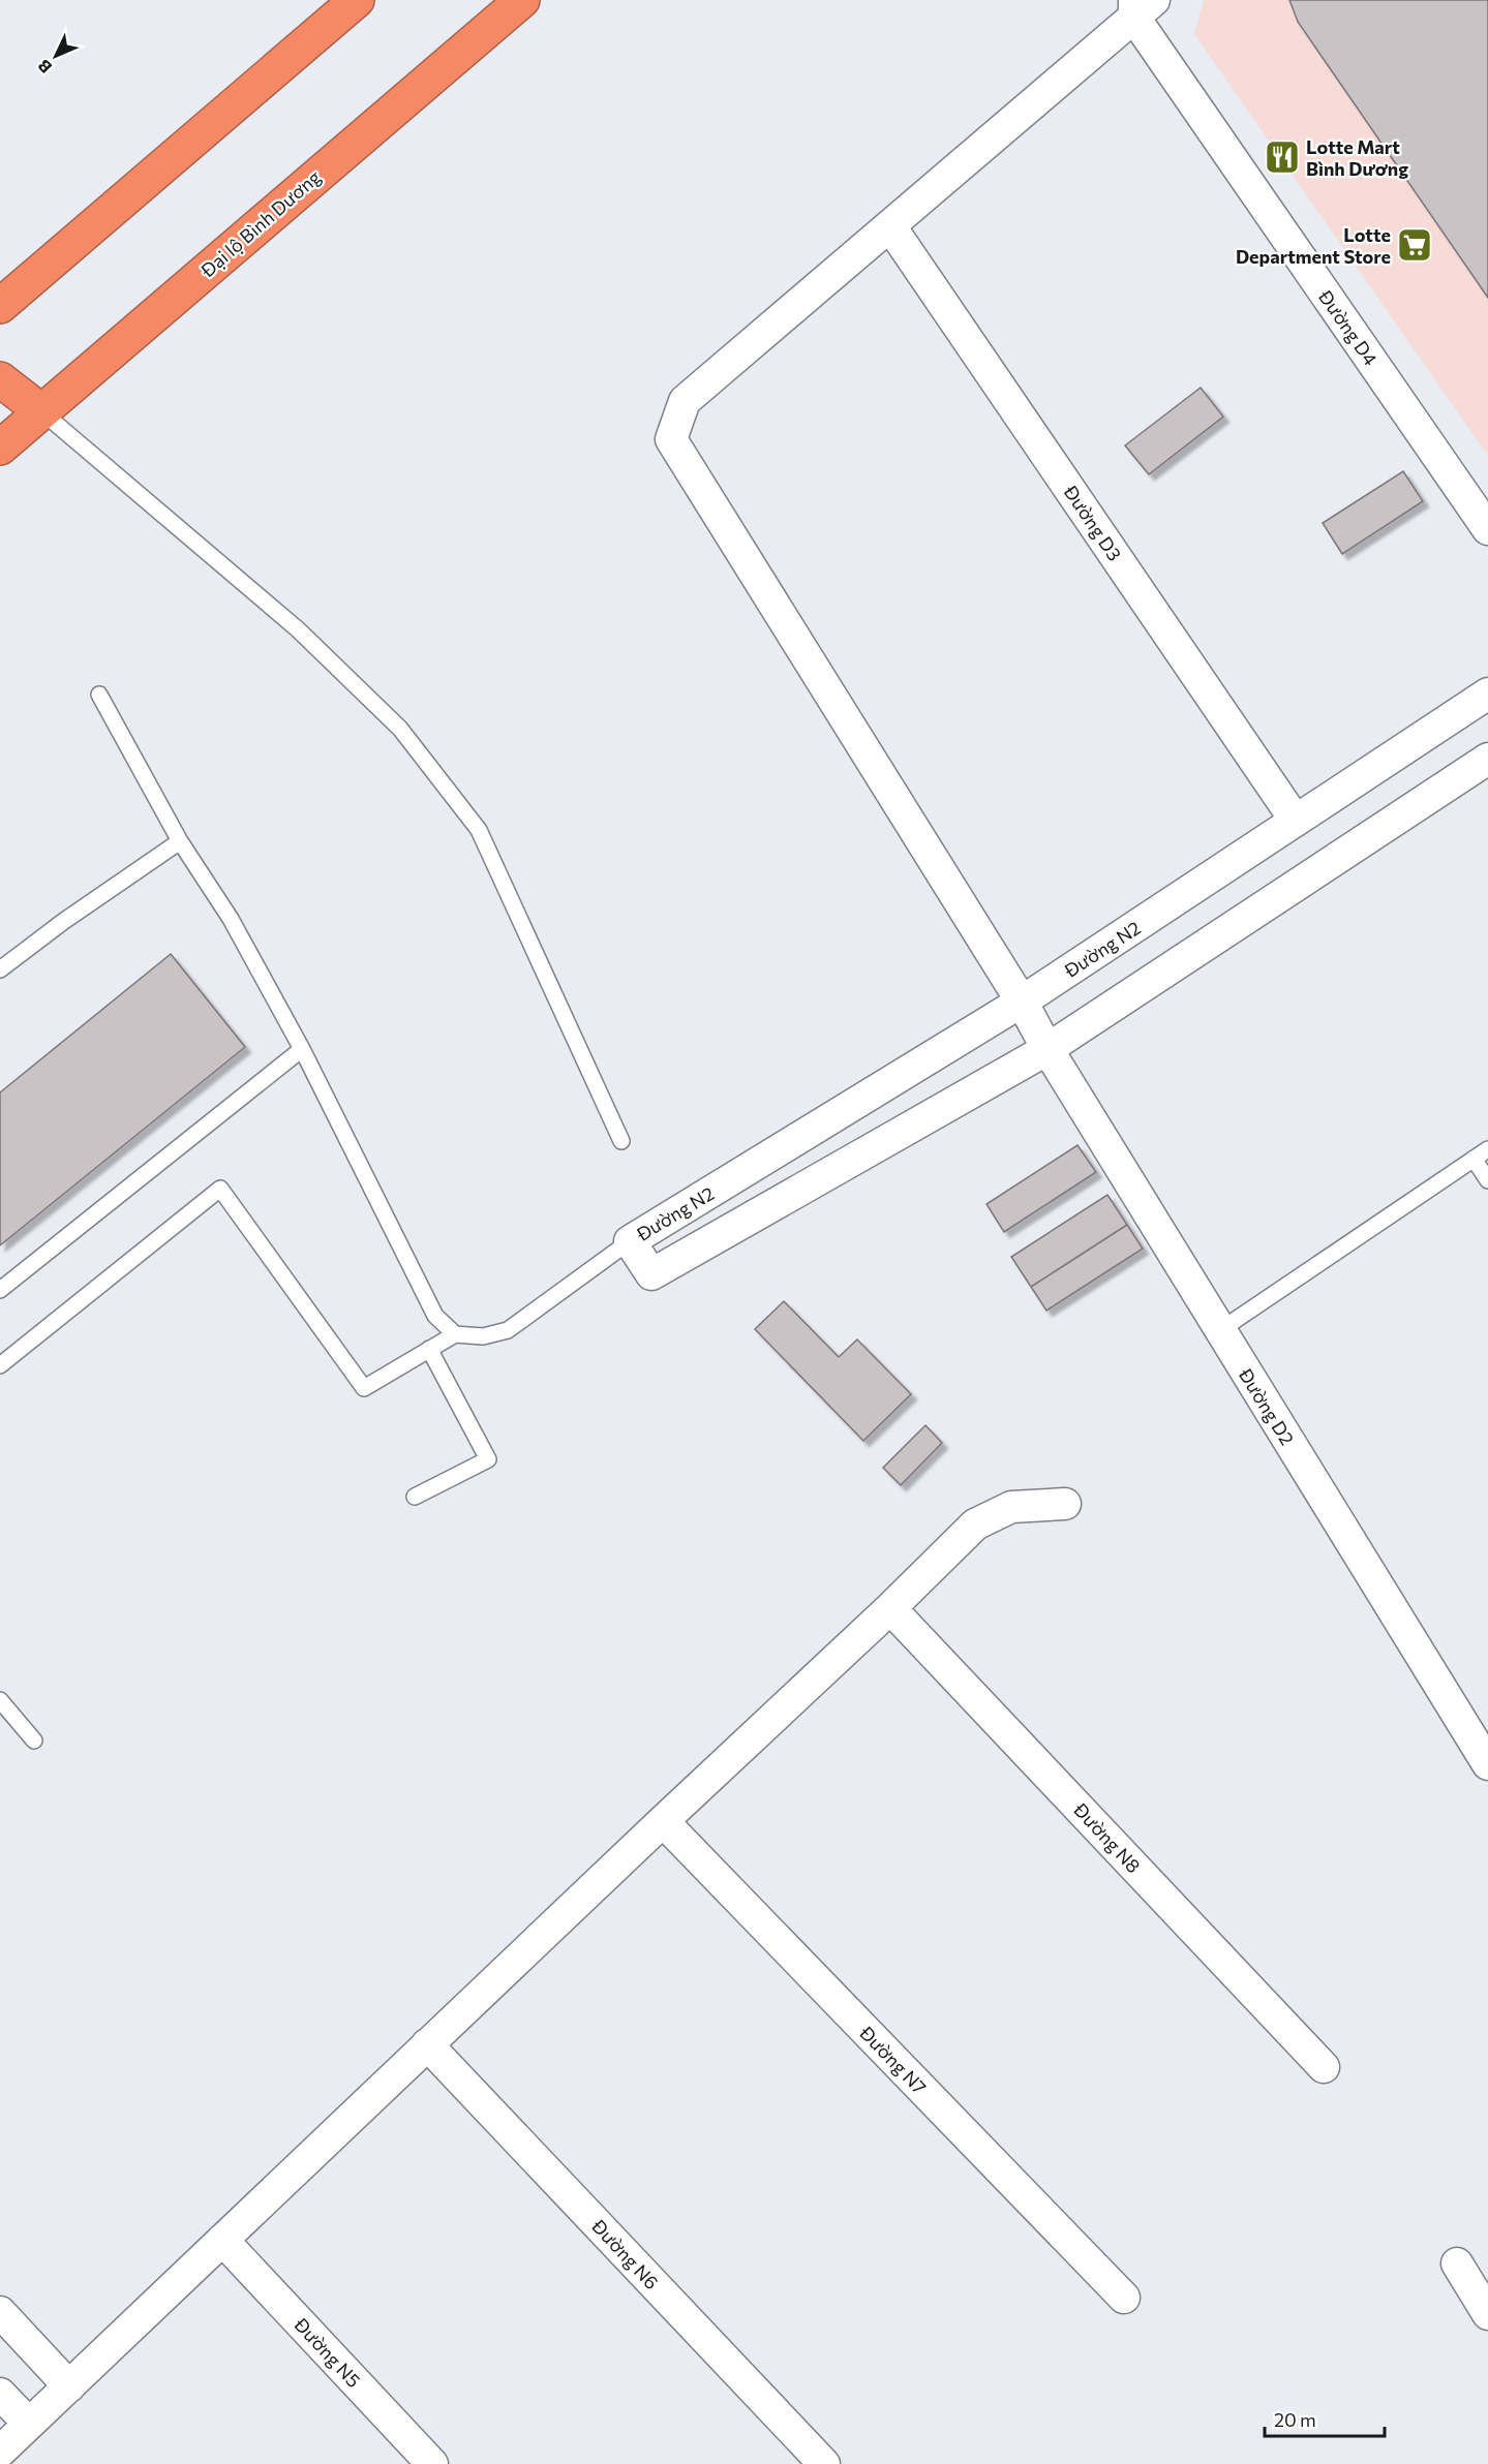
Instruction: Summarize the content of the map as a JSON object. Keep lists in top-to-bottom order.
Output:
{
  "streets": {
    "highway": ["Đại lộ Bình Dương"],
    "street": [
      "Đường D4",
      "Đường D3",
      "Đường N2",
      "Đường D2",
      "Đường N8",
      "Đường N7",
      "Đường N6",
      "Đường N5"
    ]
  },
  "crossings": [
    ["Đường D3", "Đường N2"],
    ["Đường D3", "Đường D2"],
    ["Đường N2", "Đường D2"]
  ],
  "places": {
    "restaurant": ["Lotte Mart Bình Dương"],
    "supermarket": ["Lotte Department Store"]
  },
  "scale_bar": "20 m",
  "north": "bottom left"
}
